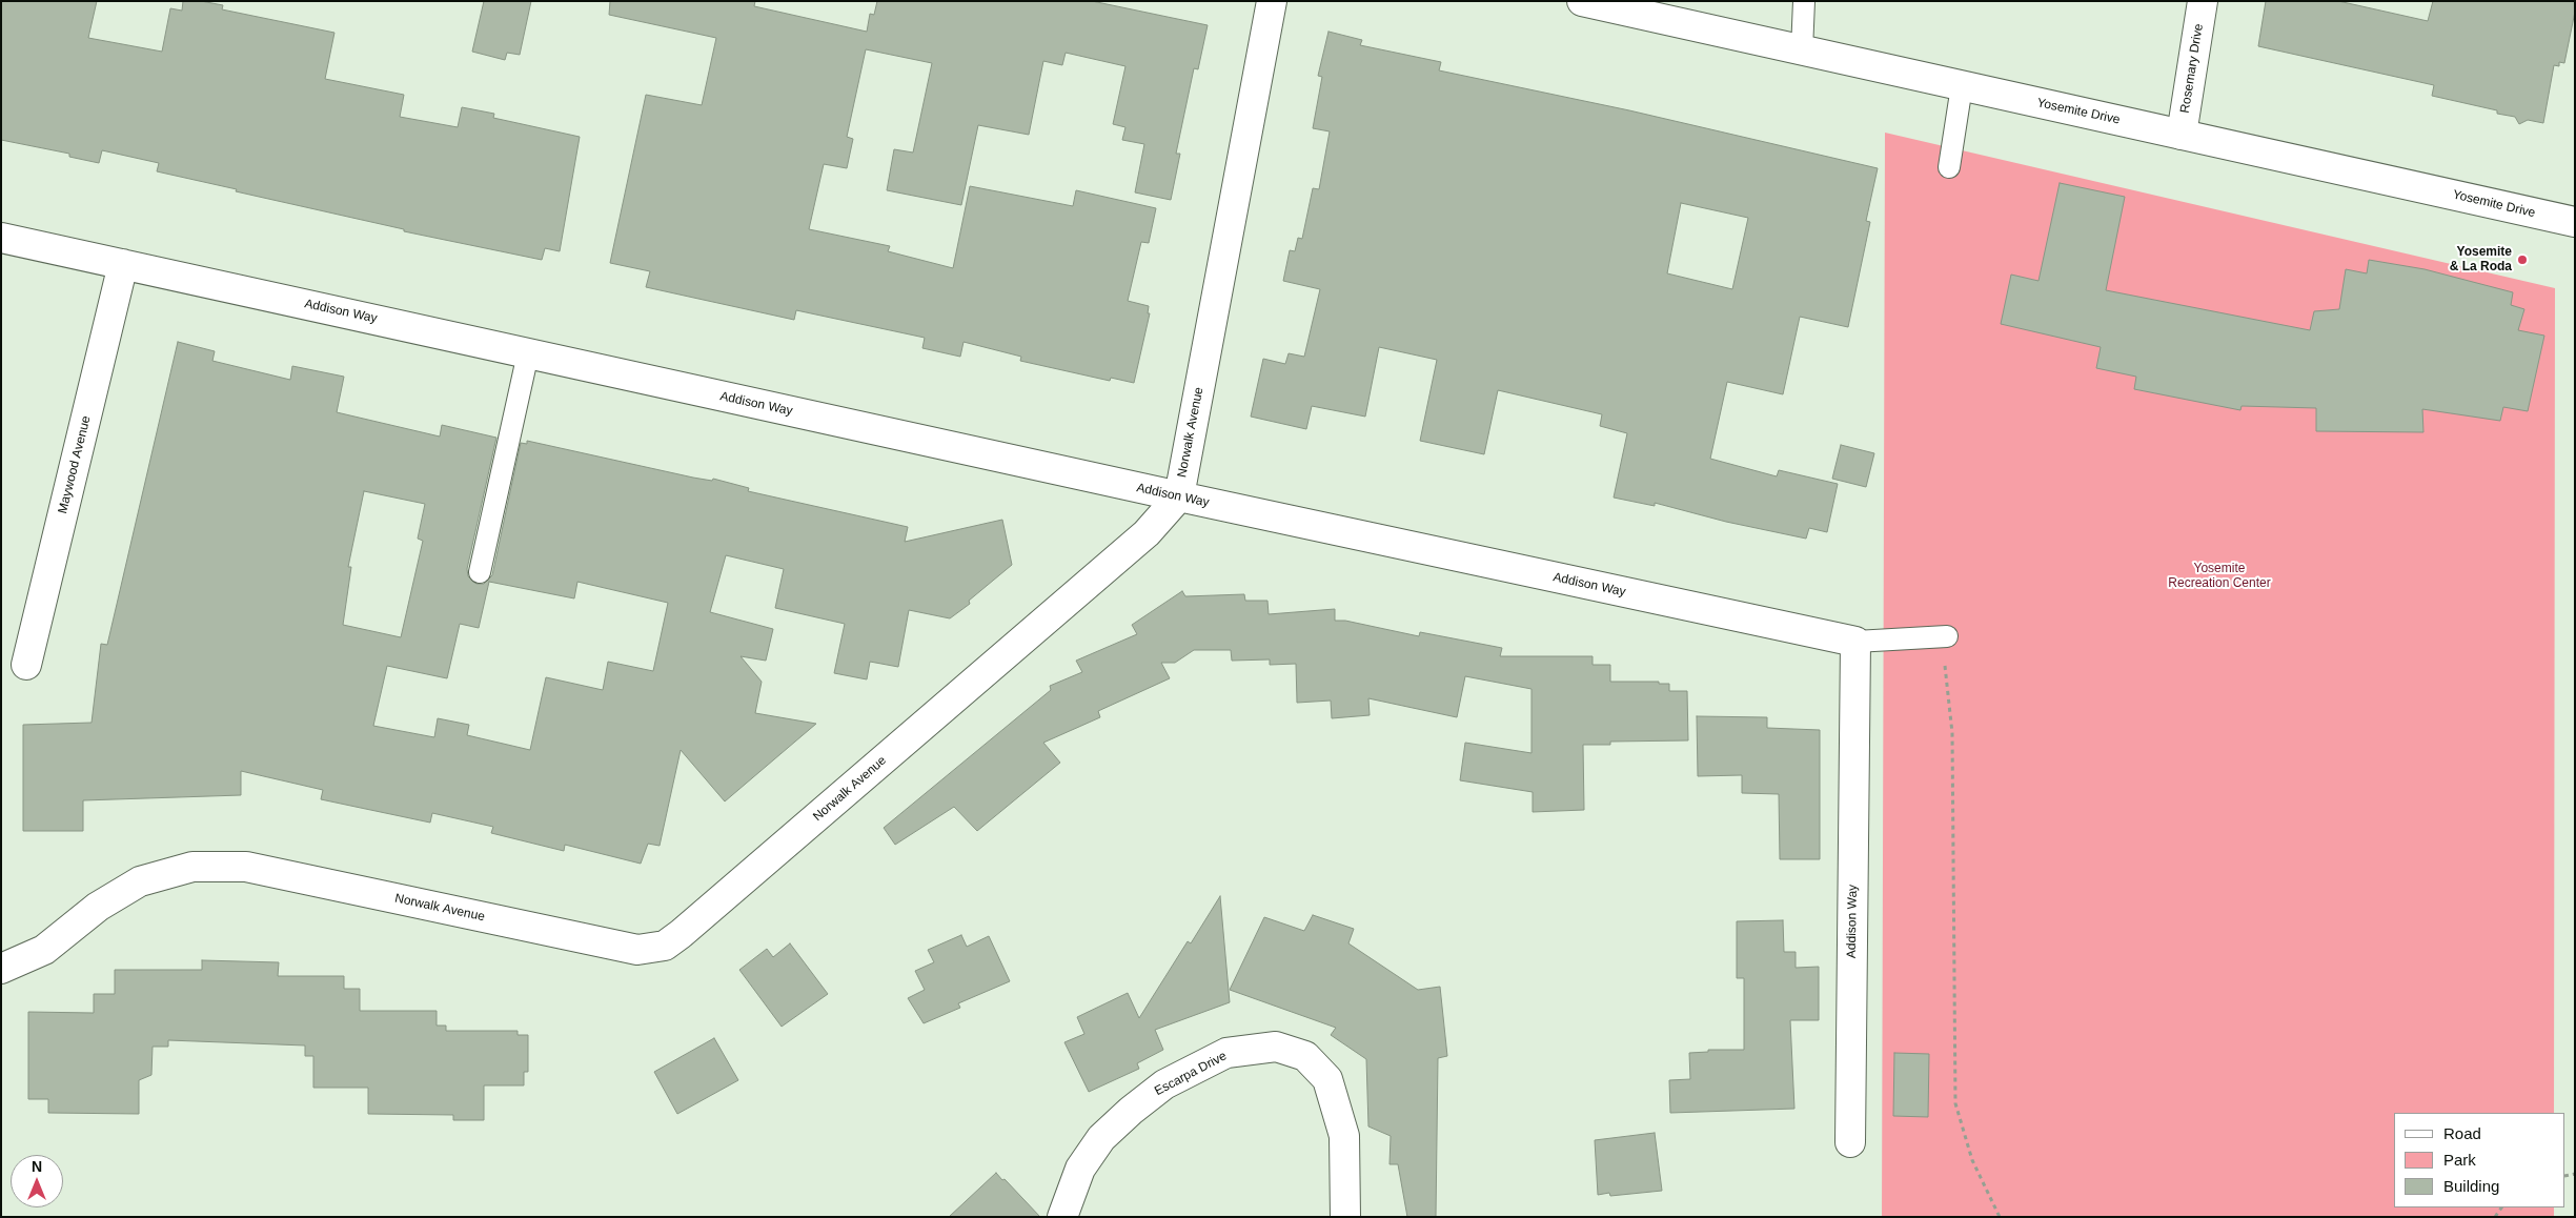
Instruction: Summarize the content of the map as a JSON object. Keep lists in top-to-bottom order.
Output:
{
  "streets": {
    "street": [
      "Rosemary Drive",
      "Yosemite Drive",
      "Addison Way",
      "Norwalk Avenue",
      "Maywood Avenue",
      "Escarpa Drive"
    ]
  },
  "crossings": [
    ["Rosemary Drive", "Yosemite Drive"],
    ["Addison Way", "Norwalk Avenue"],
    ["Addison Way", "Maywood Avenue"]
  ],
  "parks": ["Yosemite Recreation Center"],
  "places": ["Yosemite & La Roda"],
  "legend": ["Road", "Park", "Building"],
  "north": "top"
}
